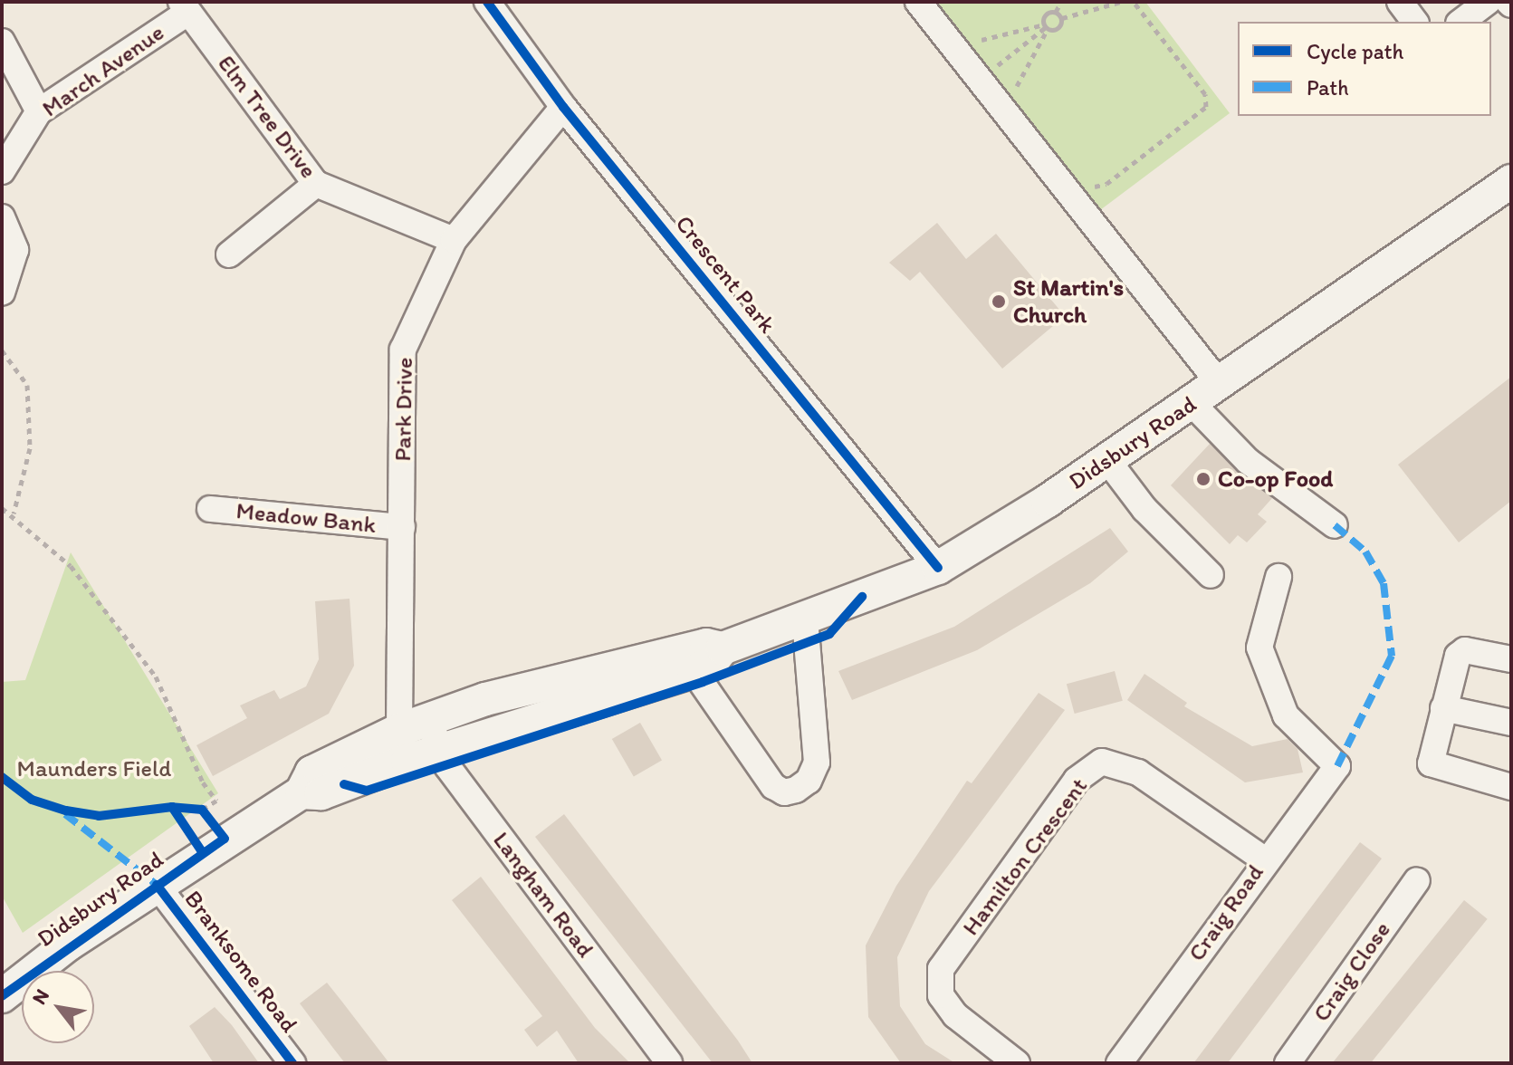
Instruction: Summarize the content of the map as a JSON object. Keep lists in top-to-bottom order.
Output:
{
  "streets": {
    "main road": ["Didsbury Road"],
    "street": [
      "March Avenue",
      "Elm Tree Drive",
      "Crescent Park",
      "Park Drive",
      "Meadow Bank",
      "Hamilton Crescent",
      "Langham Road",
      "Craig Road",
      "Branksome Road",
      "Craig Close"
    ]
  },
  "crossings": [
    ["March Avenue", "Elm Tree Drive"],
    ["Elm Tree Drive", "Park Drive"],
    ["Crescent Park", "Park Drive"],
    ["Crescent Park", "Didsbury Road"],
    ["Park Drive", "Didsbury Road"],
    ["Park Drive", "Meadow Bank"],
    ["Didsbury Road", "Langham Road"],
    ["Didsbury Road", "Branksome Road"],
    ["Hamilton Crescent", "Craig Road"]
  ],
  "parks": ["Maunders Field"],
  "places": ["St Martin's Church", "Co-op Food"],
  "legend": ["Cycle path", "Path"],
  "north": "top left"
}
